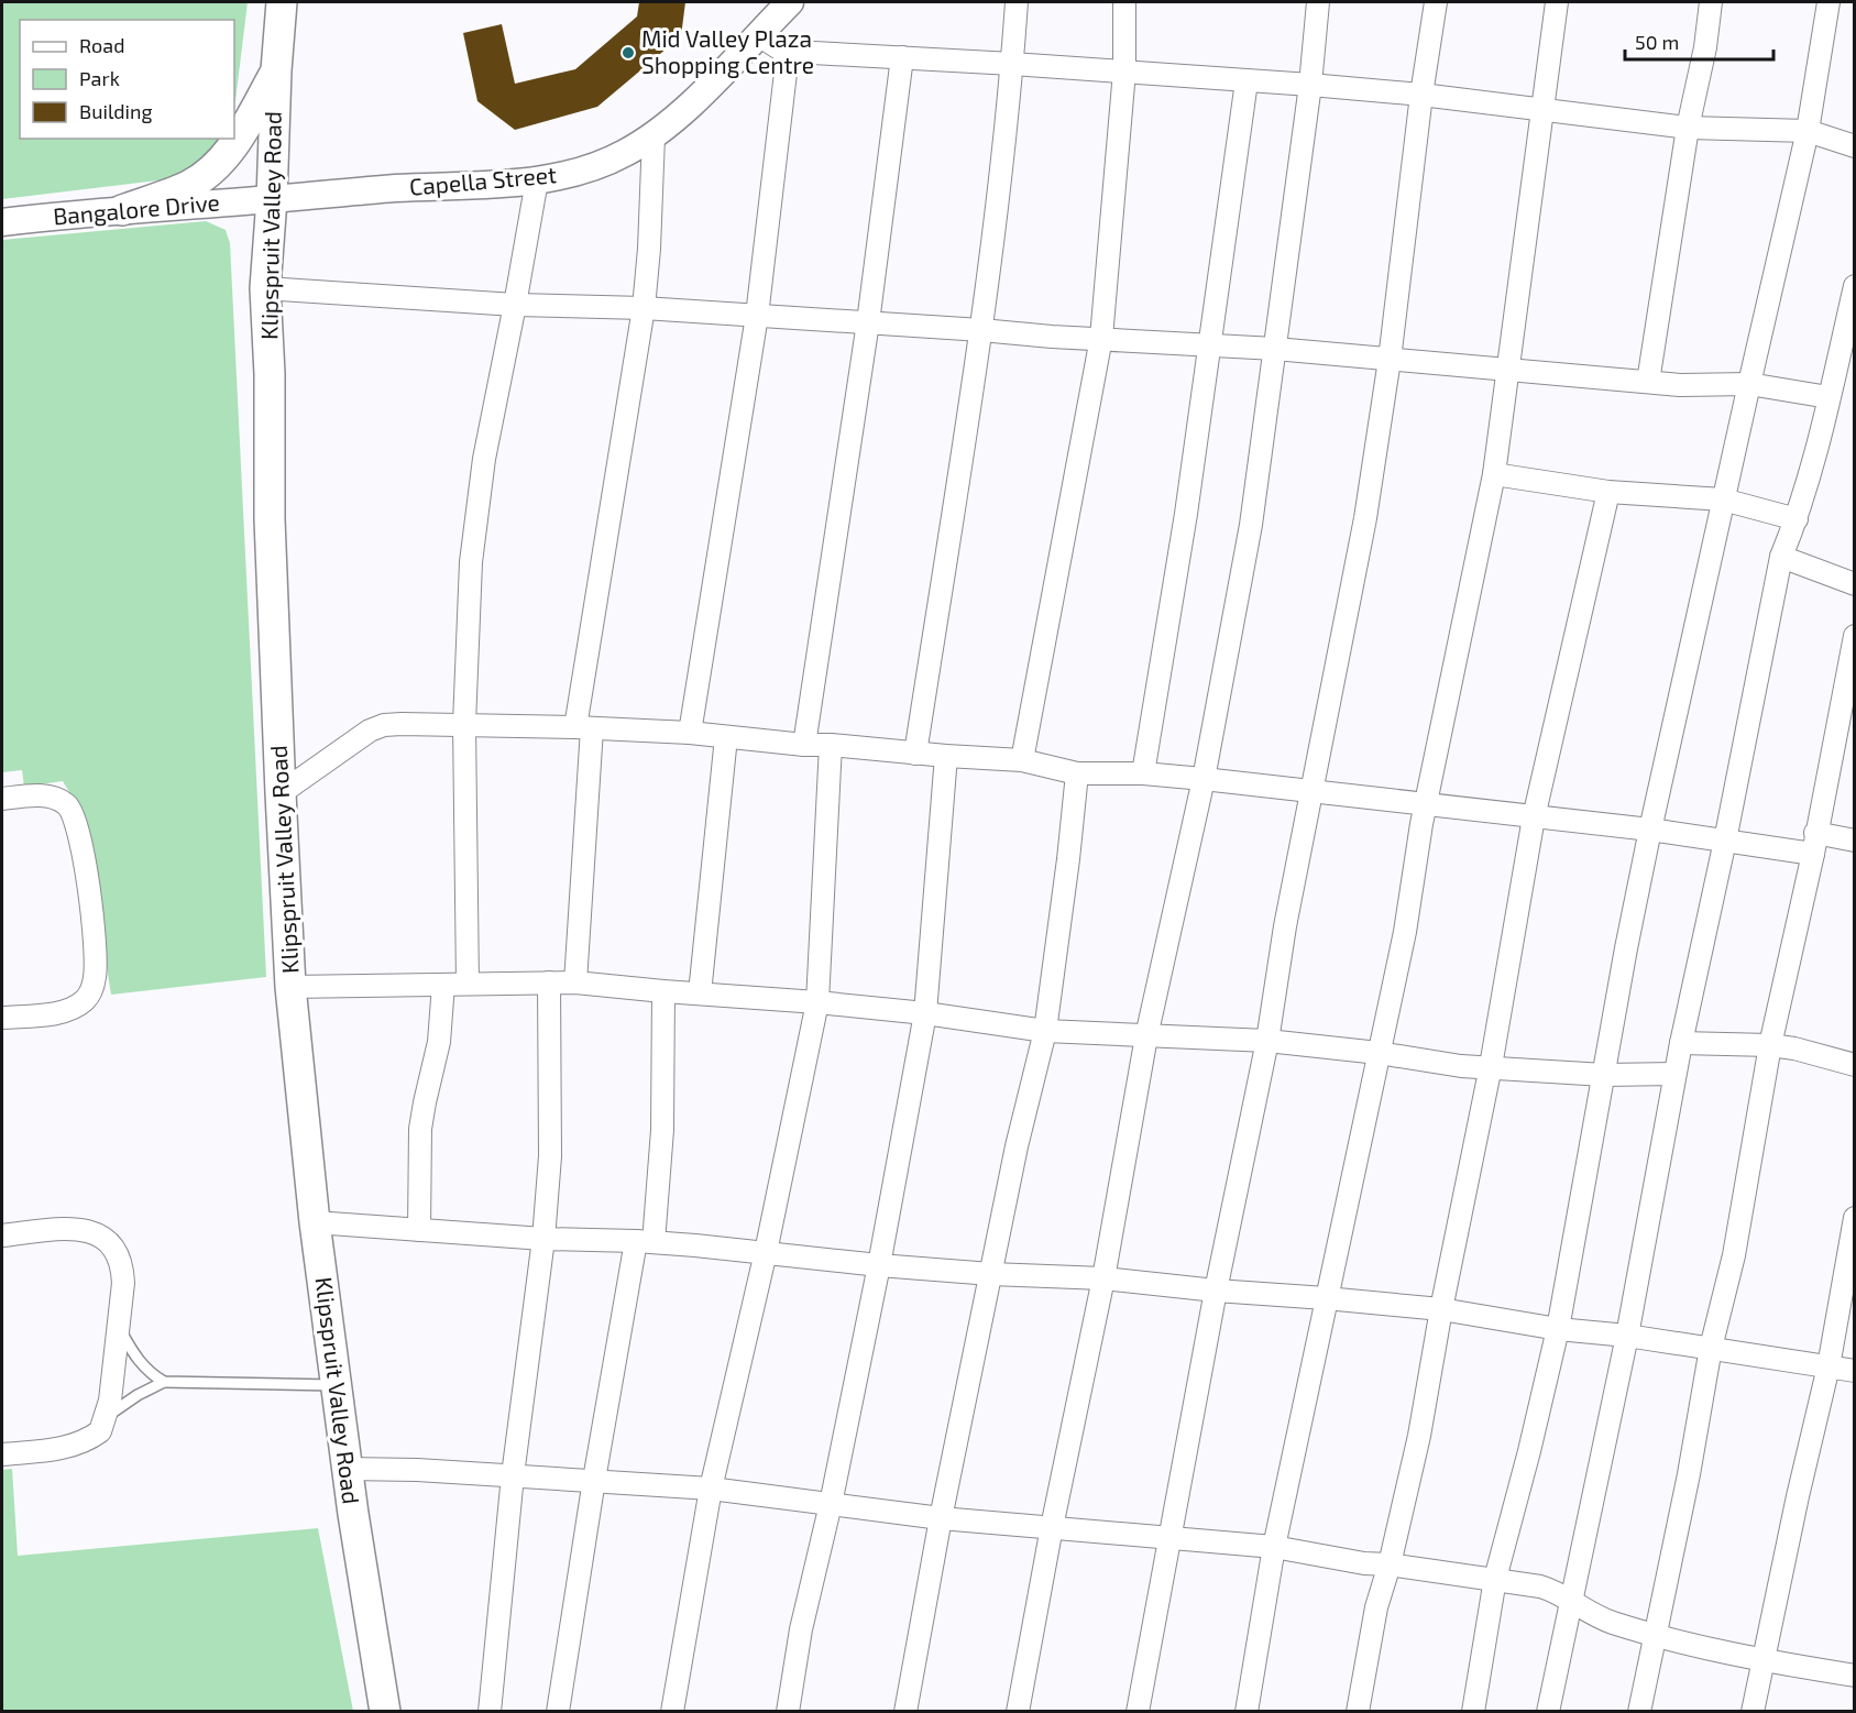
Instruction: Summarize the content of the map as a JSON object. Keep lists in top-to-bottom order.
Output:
{
  "streets": {
    "main road": ["Klipspruit Valley Road"],
    "street": ["Capella Street", "Bangalore Drive"]
  },
  "crossings": [
    ["Capella Street", "Bangalore Drive"],
    ["Capella Street", "Klipspruit Valley Road"],
    ["Bangalore Drive", "Klipspruit Valley Road"]
  ],
  "places": ["Mid Valley Plaza Shopping Centre"],
  "legend": ["Road", "Park", "Building"],
  "scale_bar": "50 m"
}
